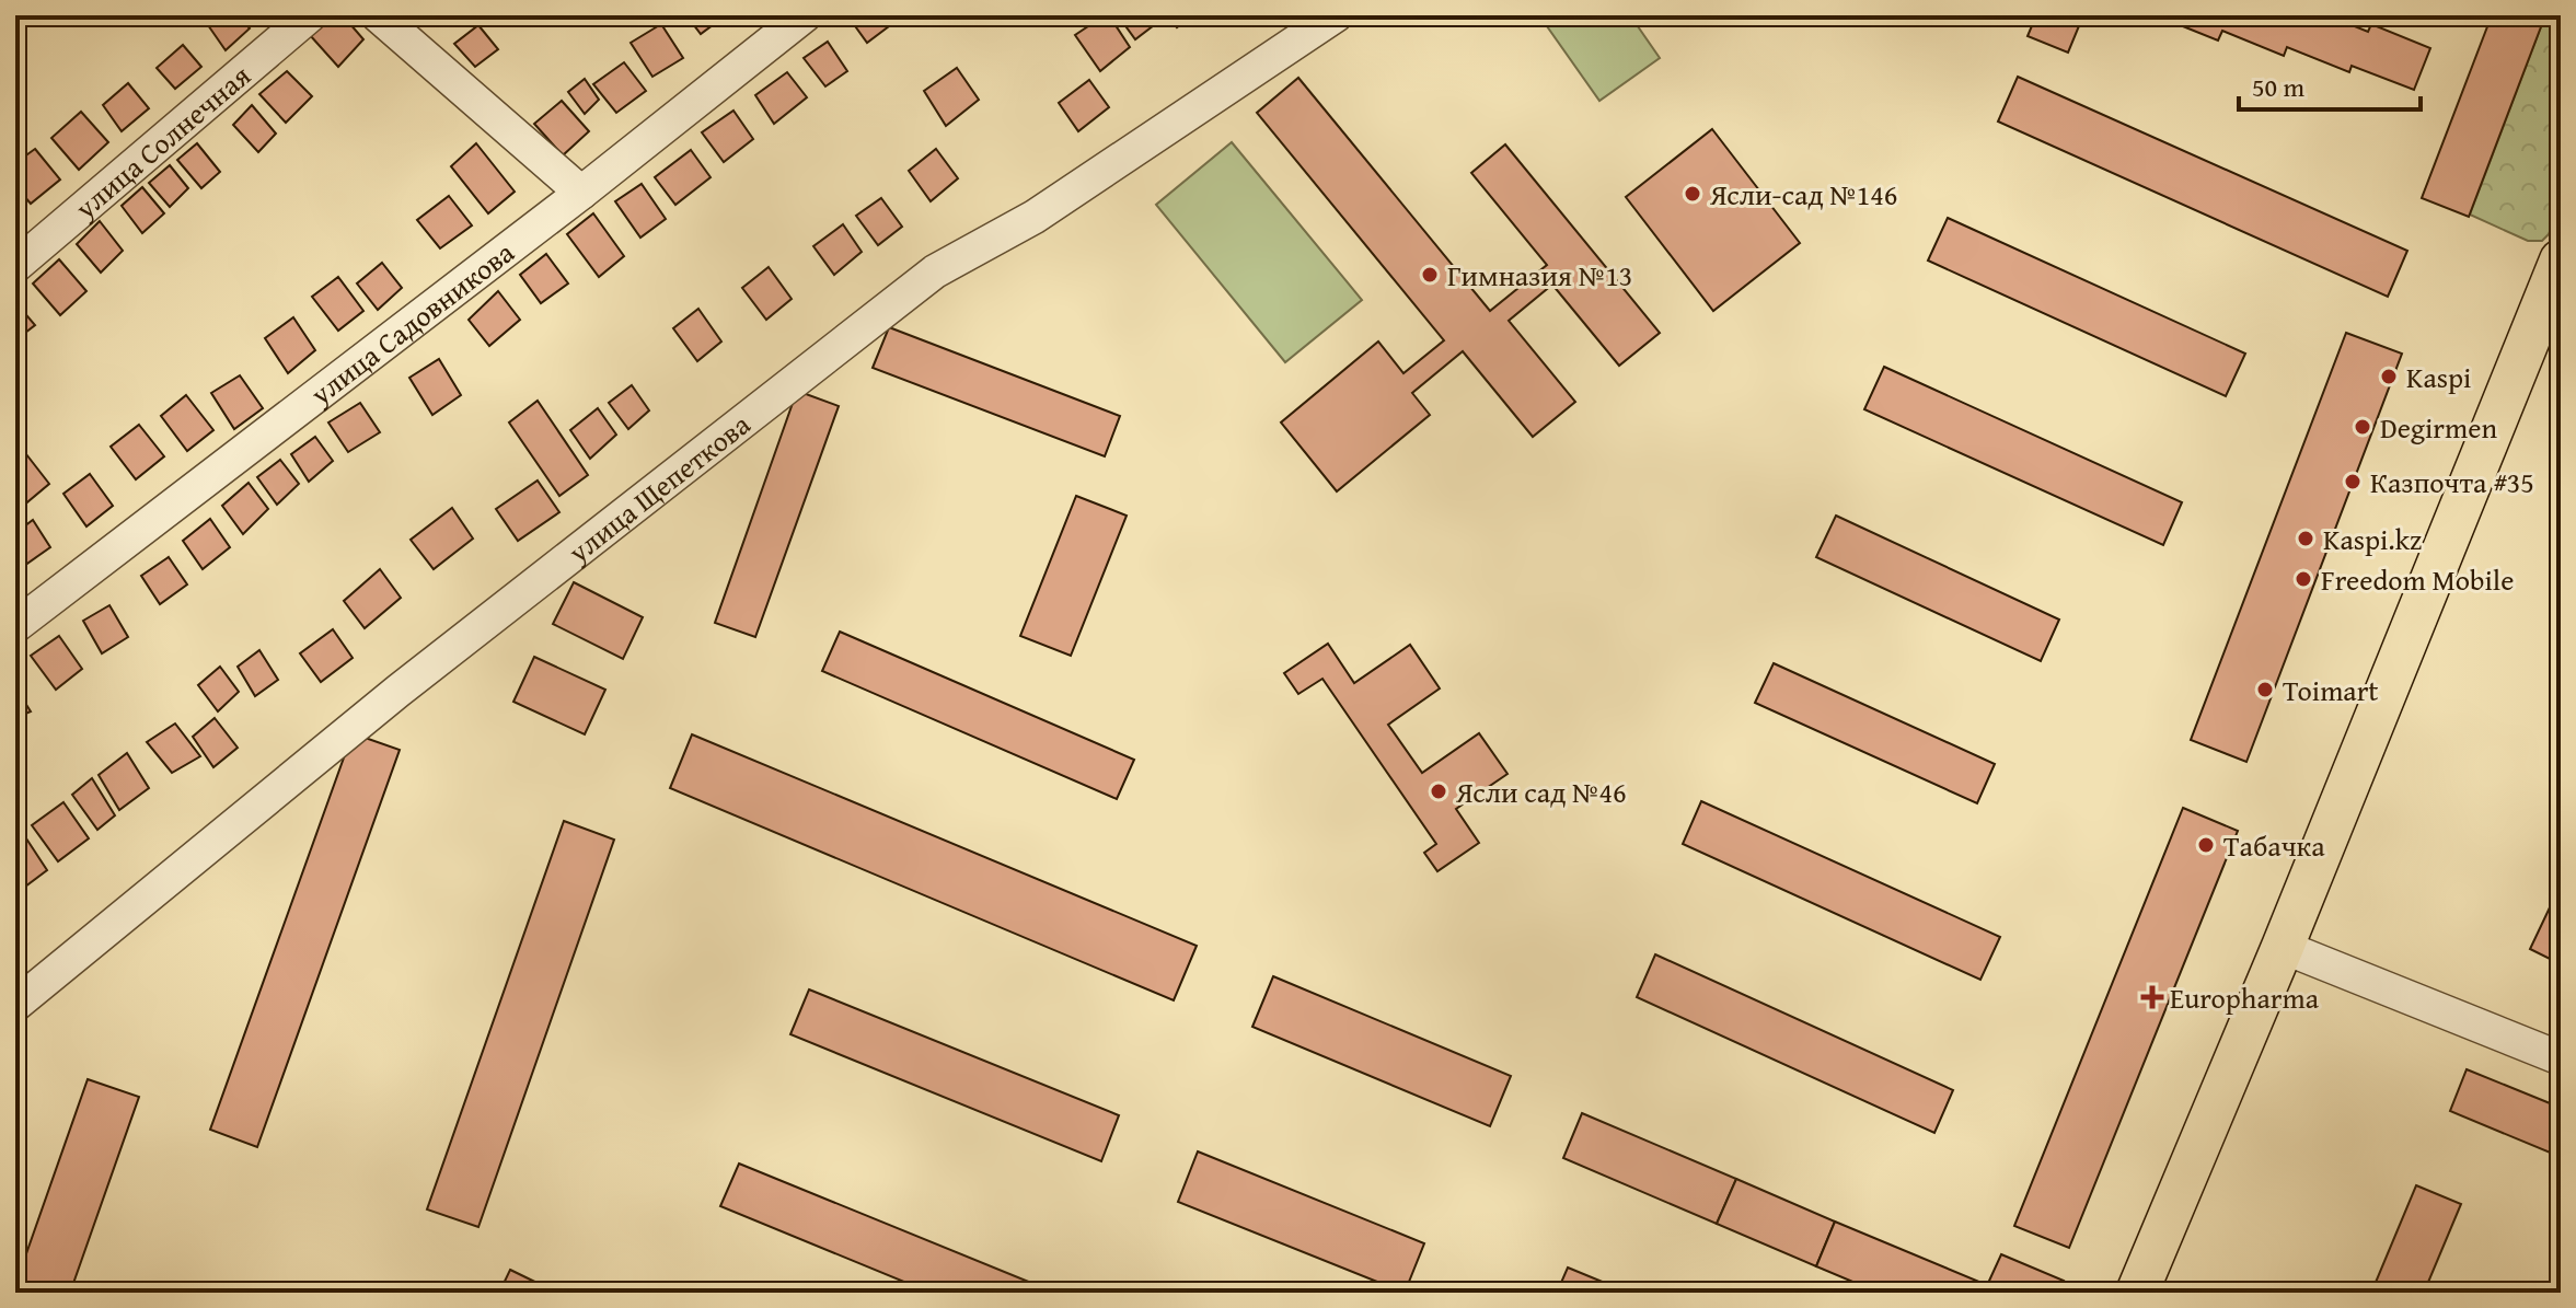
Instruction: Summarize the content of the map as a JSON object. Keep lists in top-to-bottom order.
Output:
{
  "streets": {
    "street": ["улица Солнечная", "улица Садовникова", "улица Щепеткова"]
  },
  "places": {
    "other": [
      "Ясли-сад №146",
      "Гимназия №13",
      "Kaspi",
      "Degirmen",
      "Казпочта #35",
      "Kaspi.kz",
      "Freedom Mobile",
      "Toimart",
      "Ясли сад №46",
      "Табачка"
    ],
    "health": ["Europharma"]
  },
  "scale_bar": "50 m"
}
